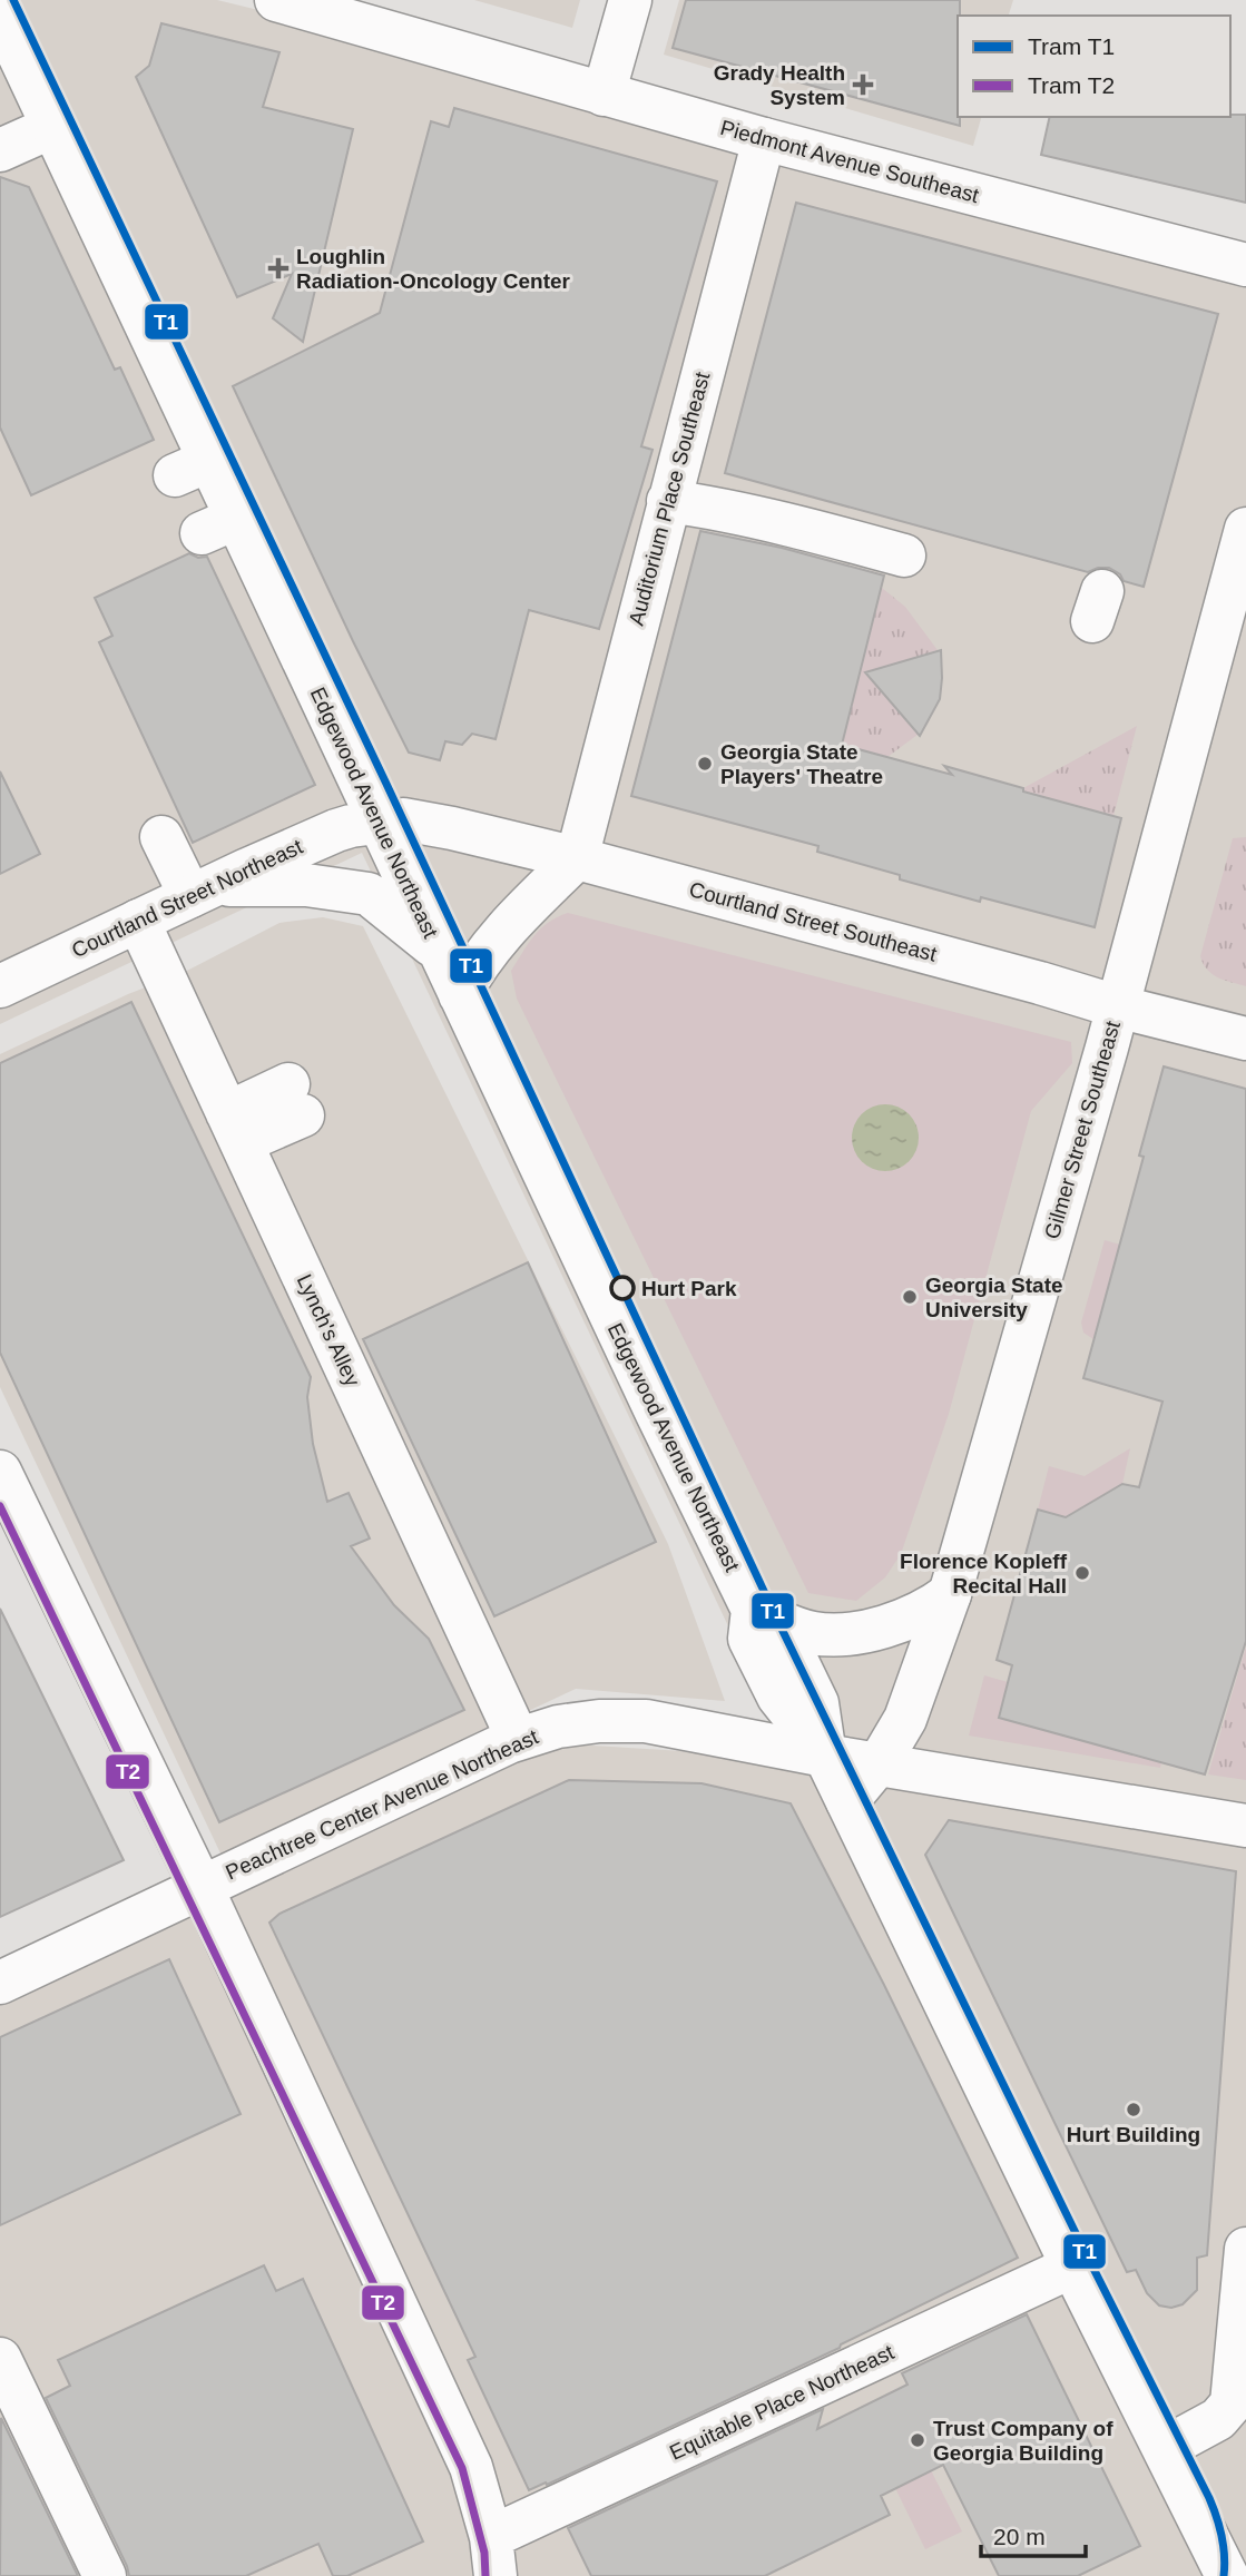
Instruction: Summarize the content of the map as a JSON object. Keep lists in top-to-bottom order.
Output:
{
  "streets": {
    "main road": [
      "Piedmont Avenue Southeast",
      "Auditorium Place Southeast",
      "Edgewood Avenue Northeast",
      "Courtland Street Northeast",
      "Courtland Street Southeast",
      "Gilmer Street Southeast",
      "Lynch's Alley",
      "Peachtree Center Avenue Northeast",
      "Equitable Place Northeast"
    ]
  },
  "crossings": [
    ["Piedmont Avenue Southeast", "Auditorium Place Southeast"],
    ["Auditorium Place Southeast", "Courtland Street Southeast"],
    ["Edgewood Avenue Northeast", "Courtland Street Northeast"],
    ["Edgewood Avenue Northeast", "Courtland Street Southeast"],
    ["Edgewood Avenue Northeast", "Gilmer Street Southeast"],
    ["Edgewood Avenue Northeast", "Peachtree Center Avenue Northeast"],
    ["Edgewood Avenue Northeast", "Equitable Place Northeast"],
    ["Courtland Street Northeast", "Courtland Street Southeast"],
    ["Courtland Street Northeast", "Lynch's Alley"],
    ["Courtland Street Southeast", "Gilmer Street Southeast"],
    ["Gilmer Street Southeast", "Peachtree Center Avenue Northeast"],
    ["Lynch's Alley", "Peachtree Center Avenue Northeast"]
  ],
  "places": {
    "health": ["Grady Health System", "Loughlin Radiation-Oncology Center"],
    "other": [
      "Georgia State Players' Theatre",
      "Hurt Park",
      "Georgia State University",
      "Florence Kopleff Recital Hall",
      "Hurt Building",
      "Trust Company of Georgia Building"
    ]
  },
  "lines": ["tram line T1", "tram line T2"],
  "legend": ["Tram T1", "Tram T2"],
  "scale_bar": "20 m"
}
